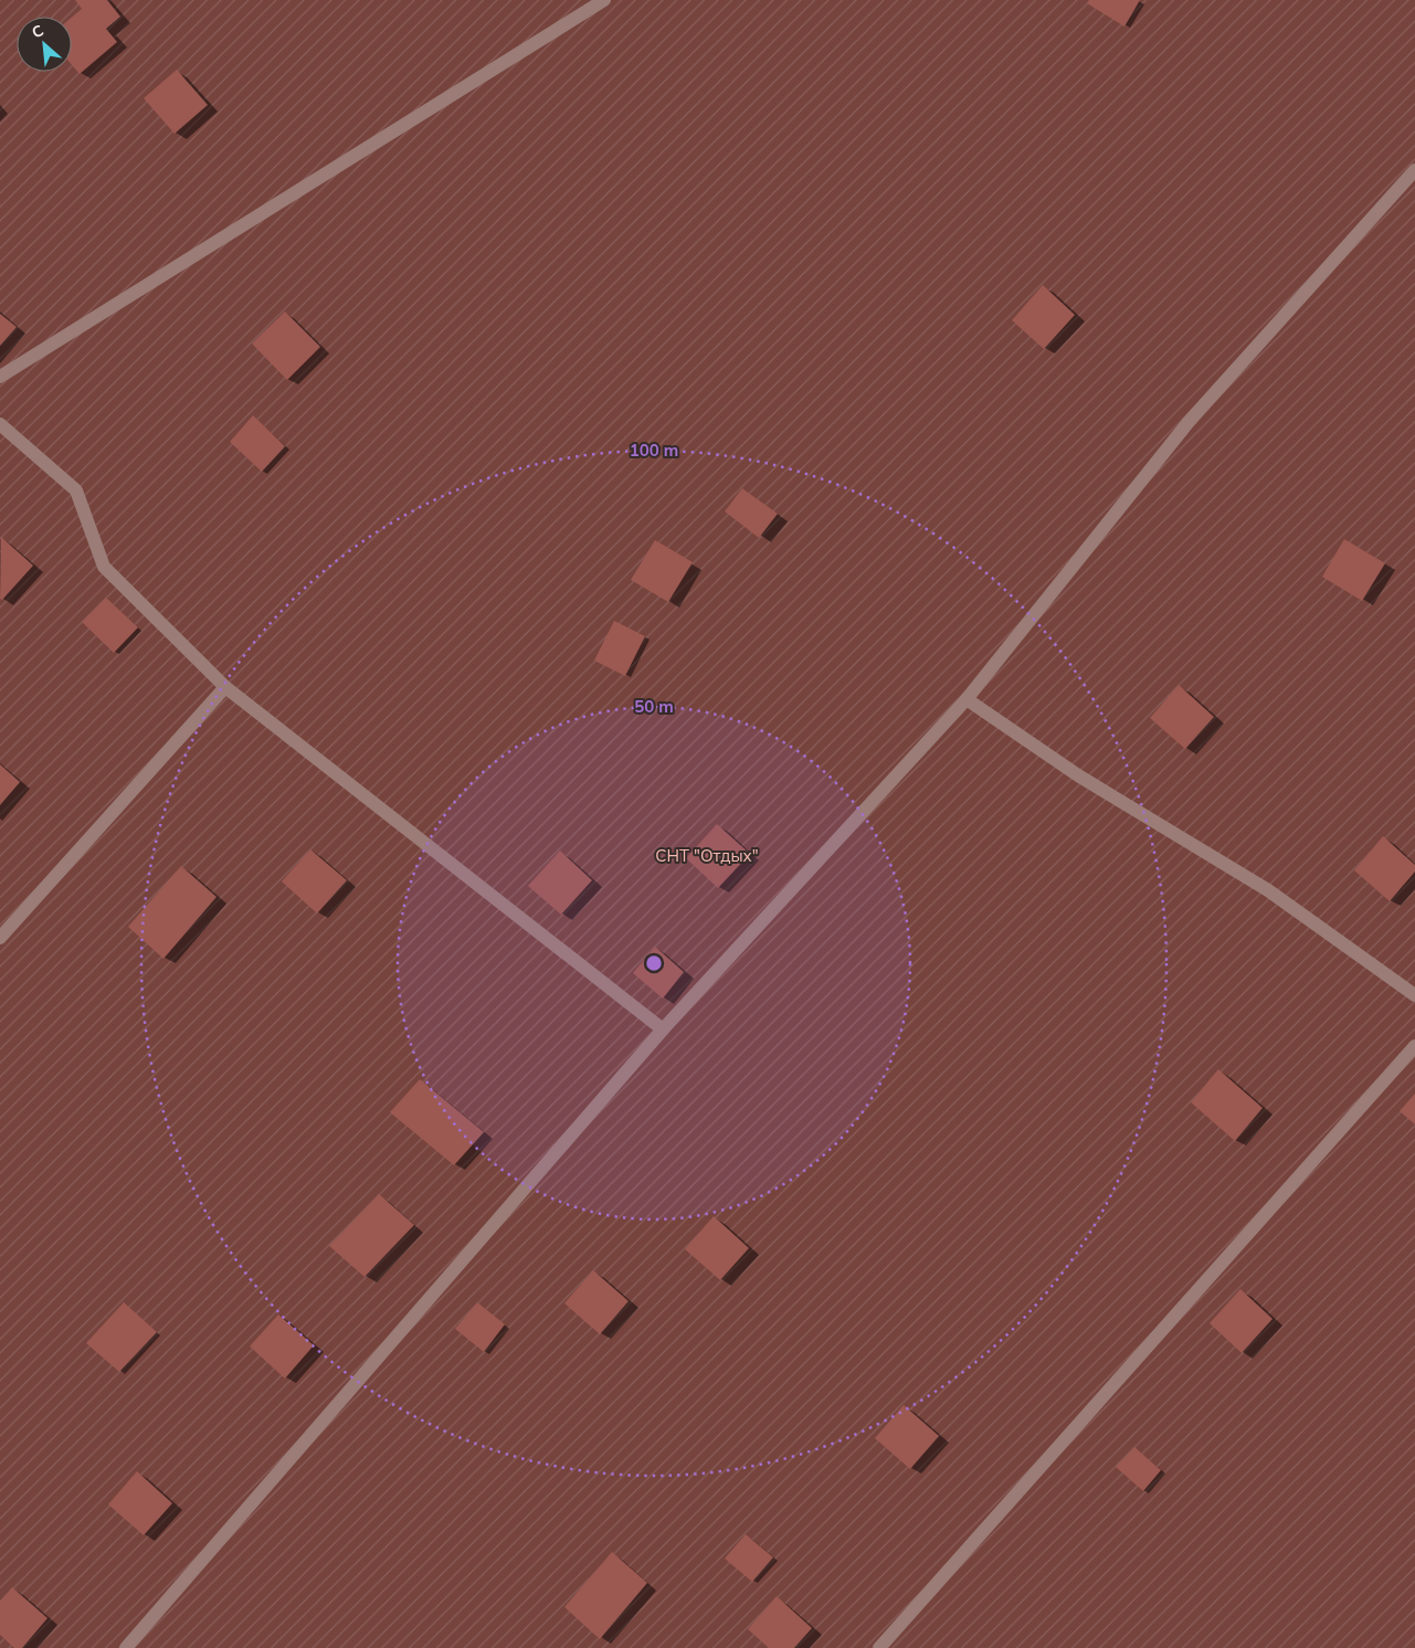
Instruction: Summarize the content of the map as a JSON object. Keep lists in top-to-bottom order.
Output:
{
  "parks": ["СНТ \"Отдых\""],
  "north": "top left",
  "rings": ["100 m", "50 m"]
}
